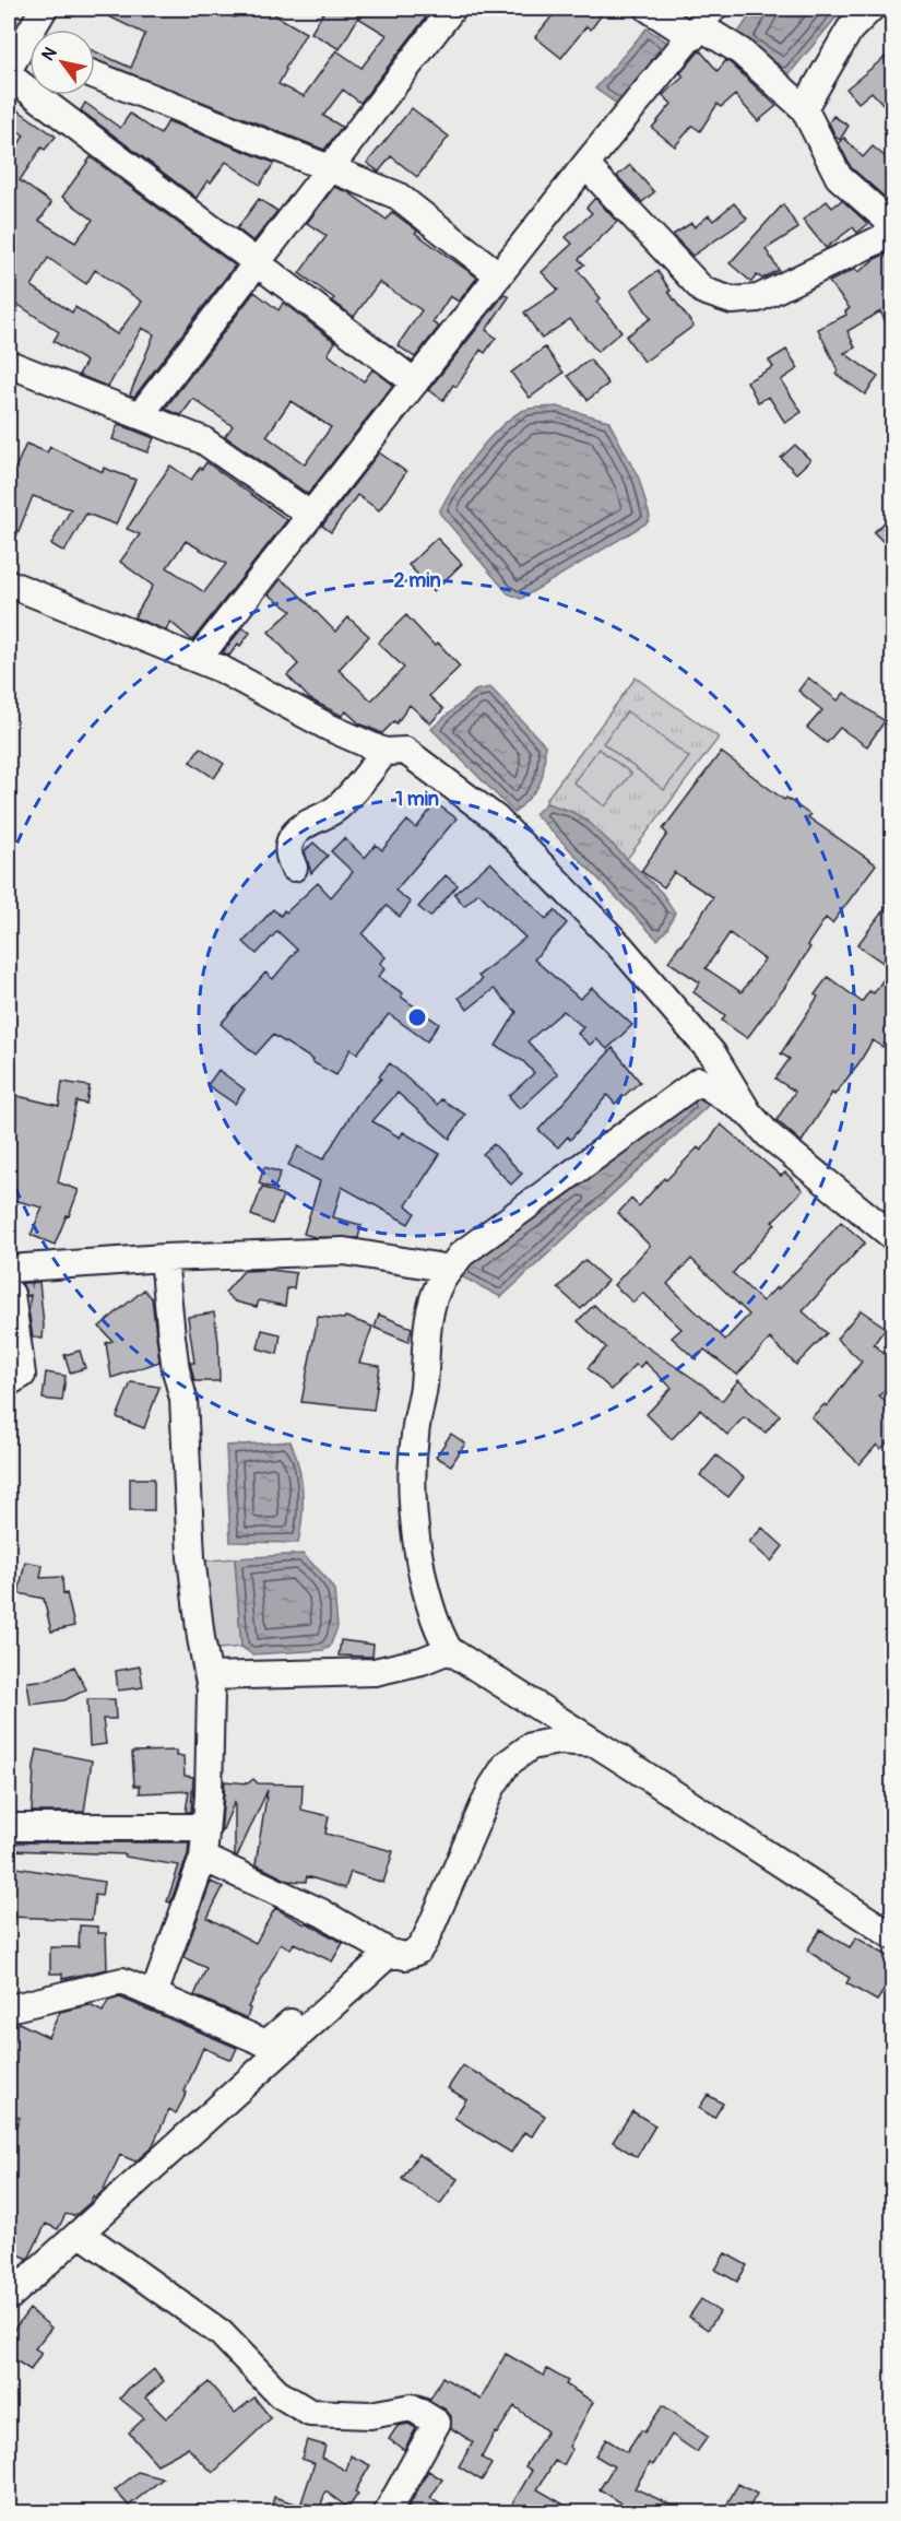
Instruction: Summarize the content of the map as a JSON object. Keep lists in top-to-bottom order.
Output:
{
  "north": "top left",
  "rings": ["2 min", "1 min"]
}
